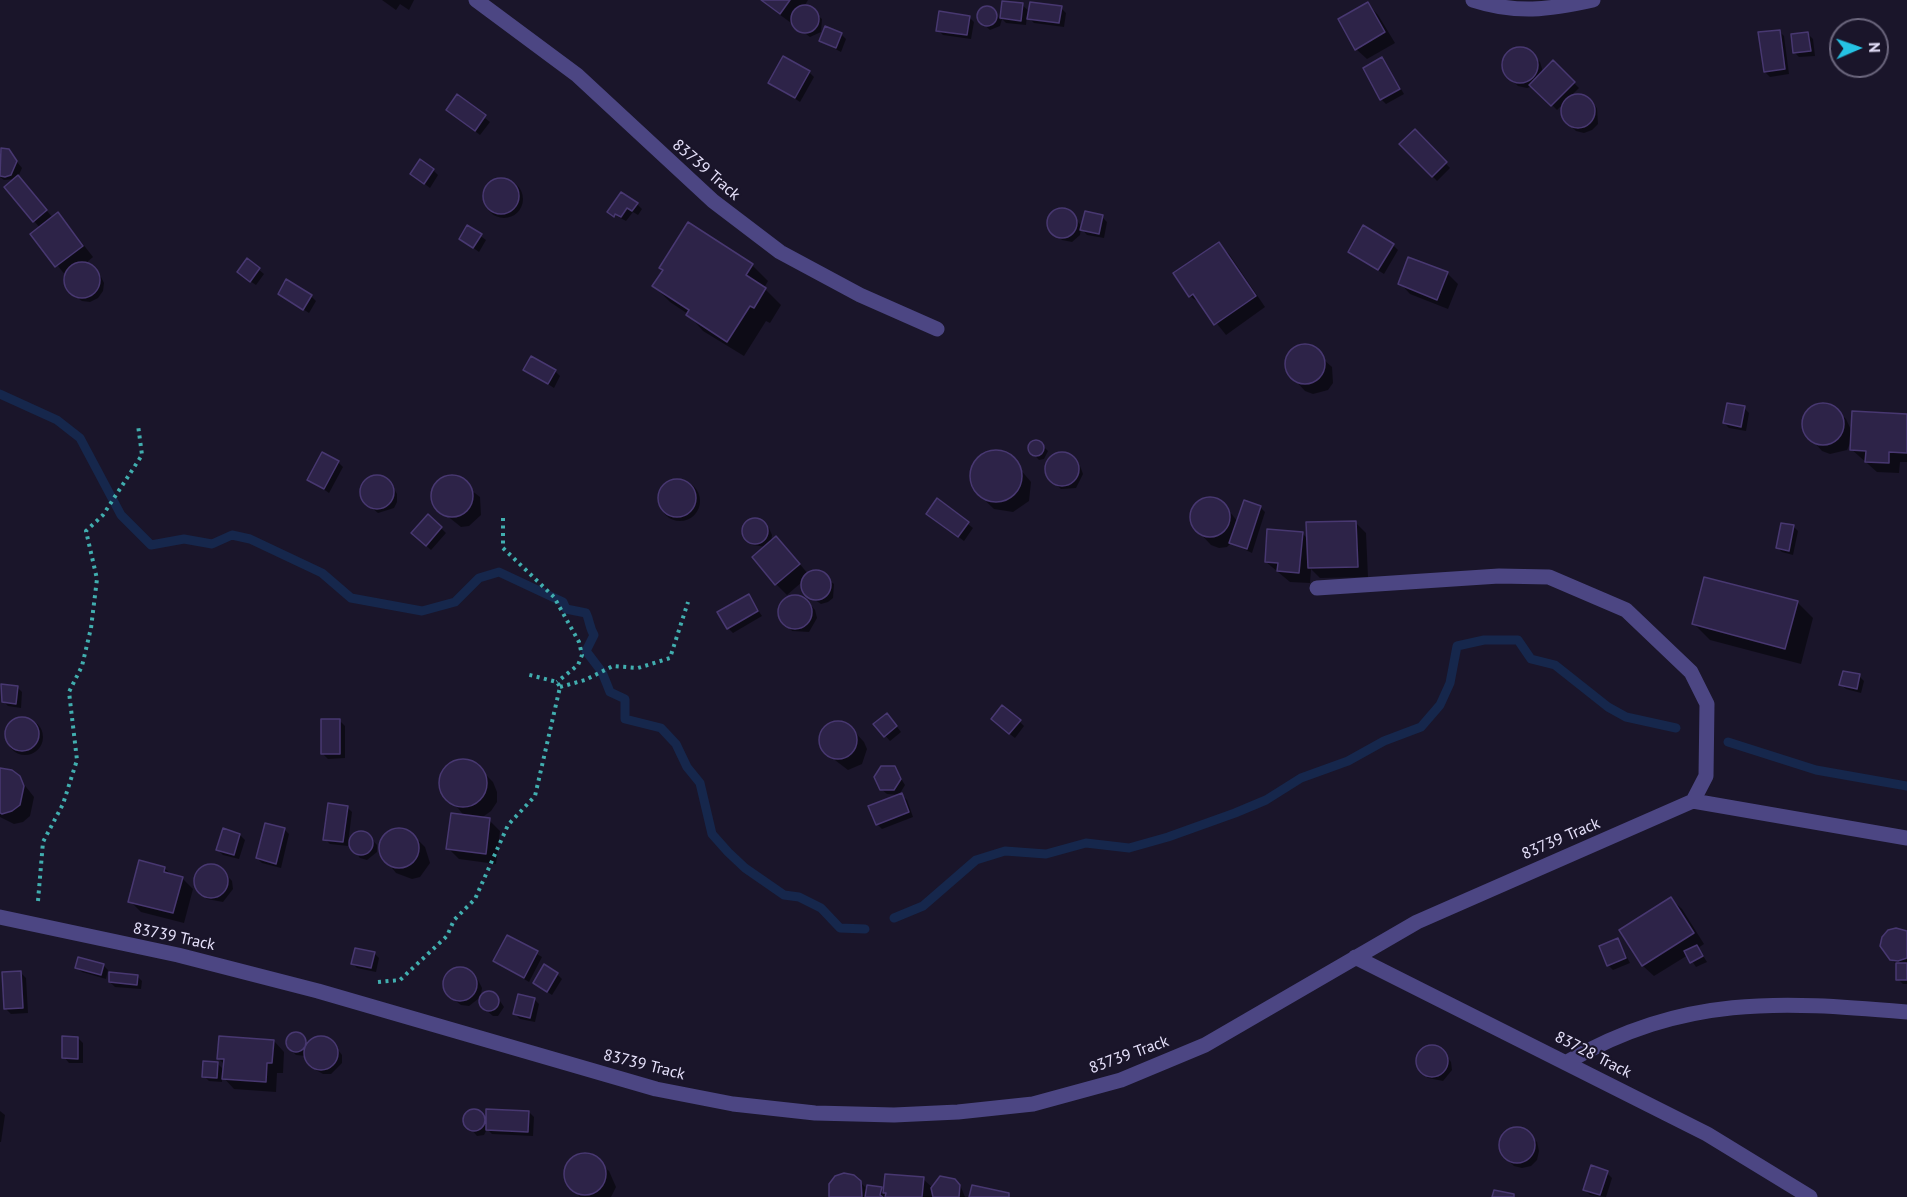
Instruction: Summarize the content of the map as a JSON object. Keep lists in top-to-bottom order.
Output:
{
  "streets": {
    "street": ["83739 Track", "83728 Track"]
  },
  "crossings": [
    ["83739 Track", "83728 Track"]
  ],
  "north": "right"
}
